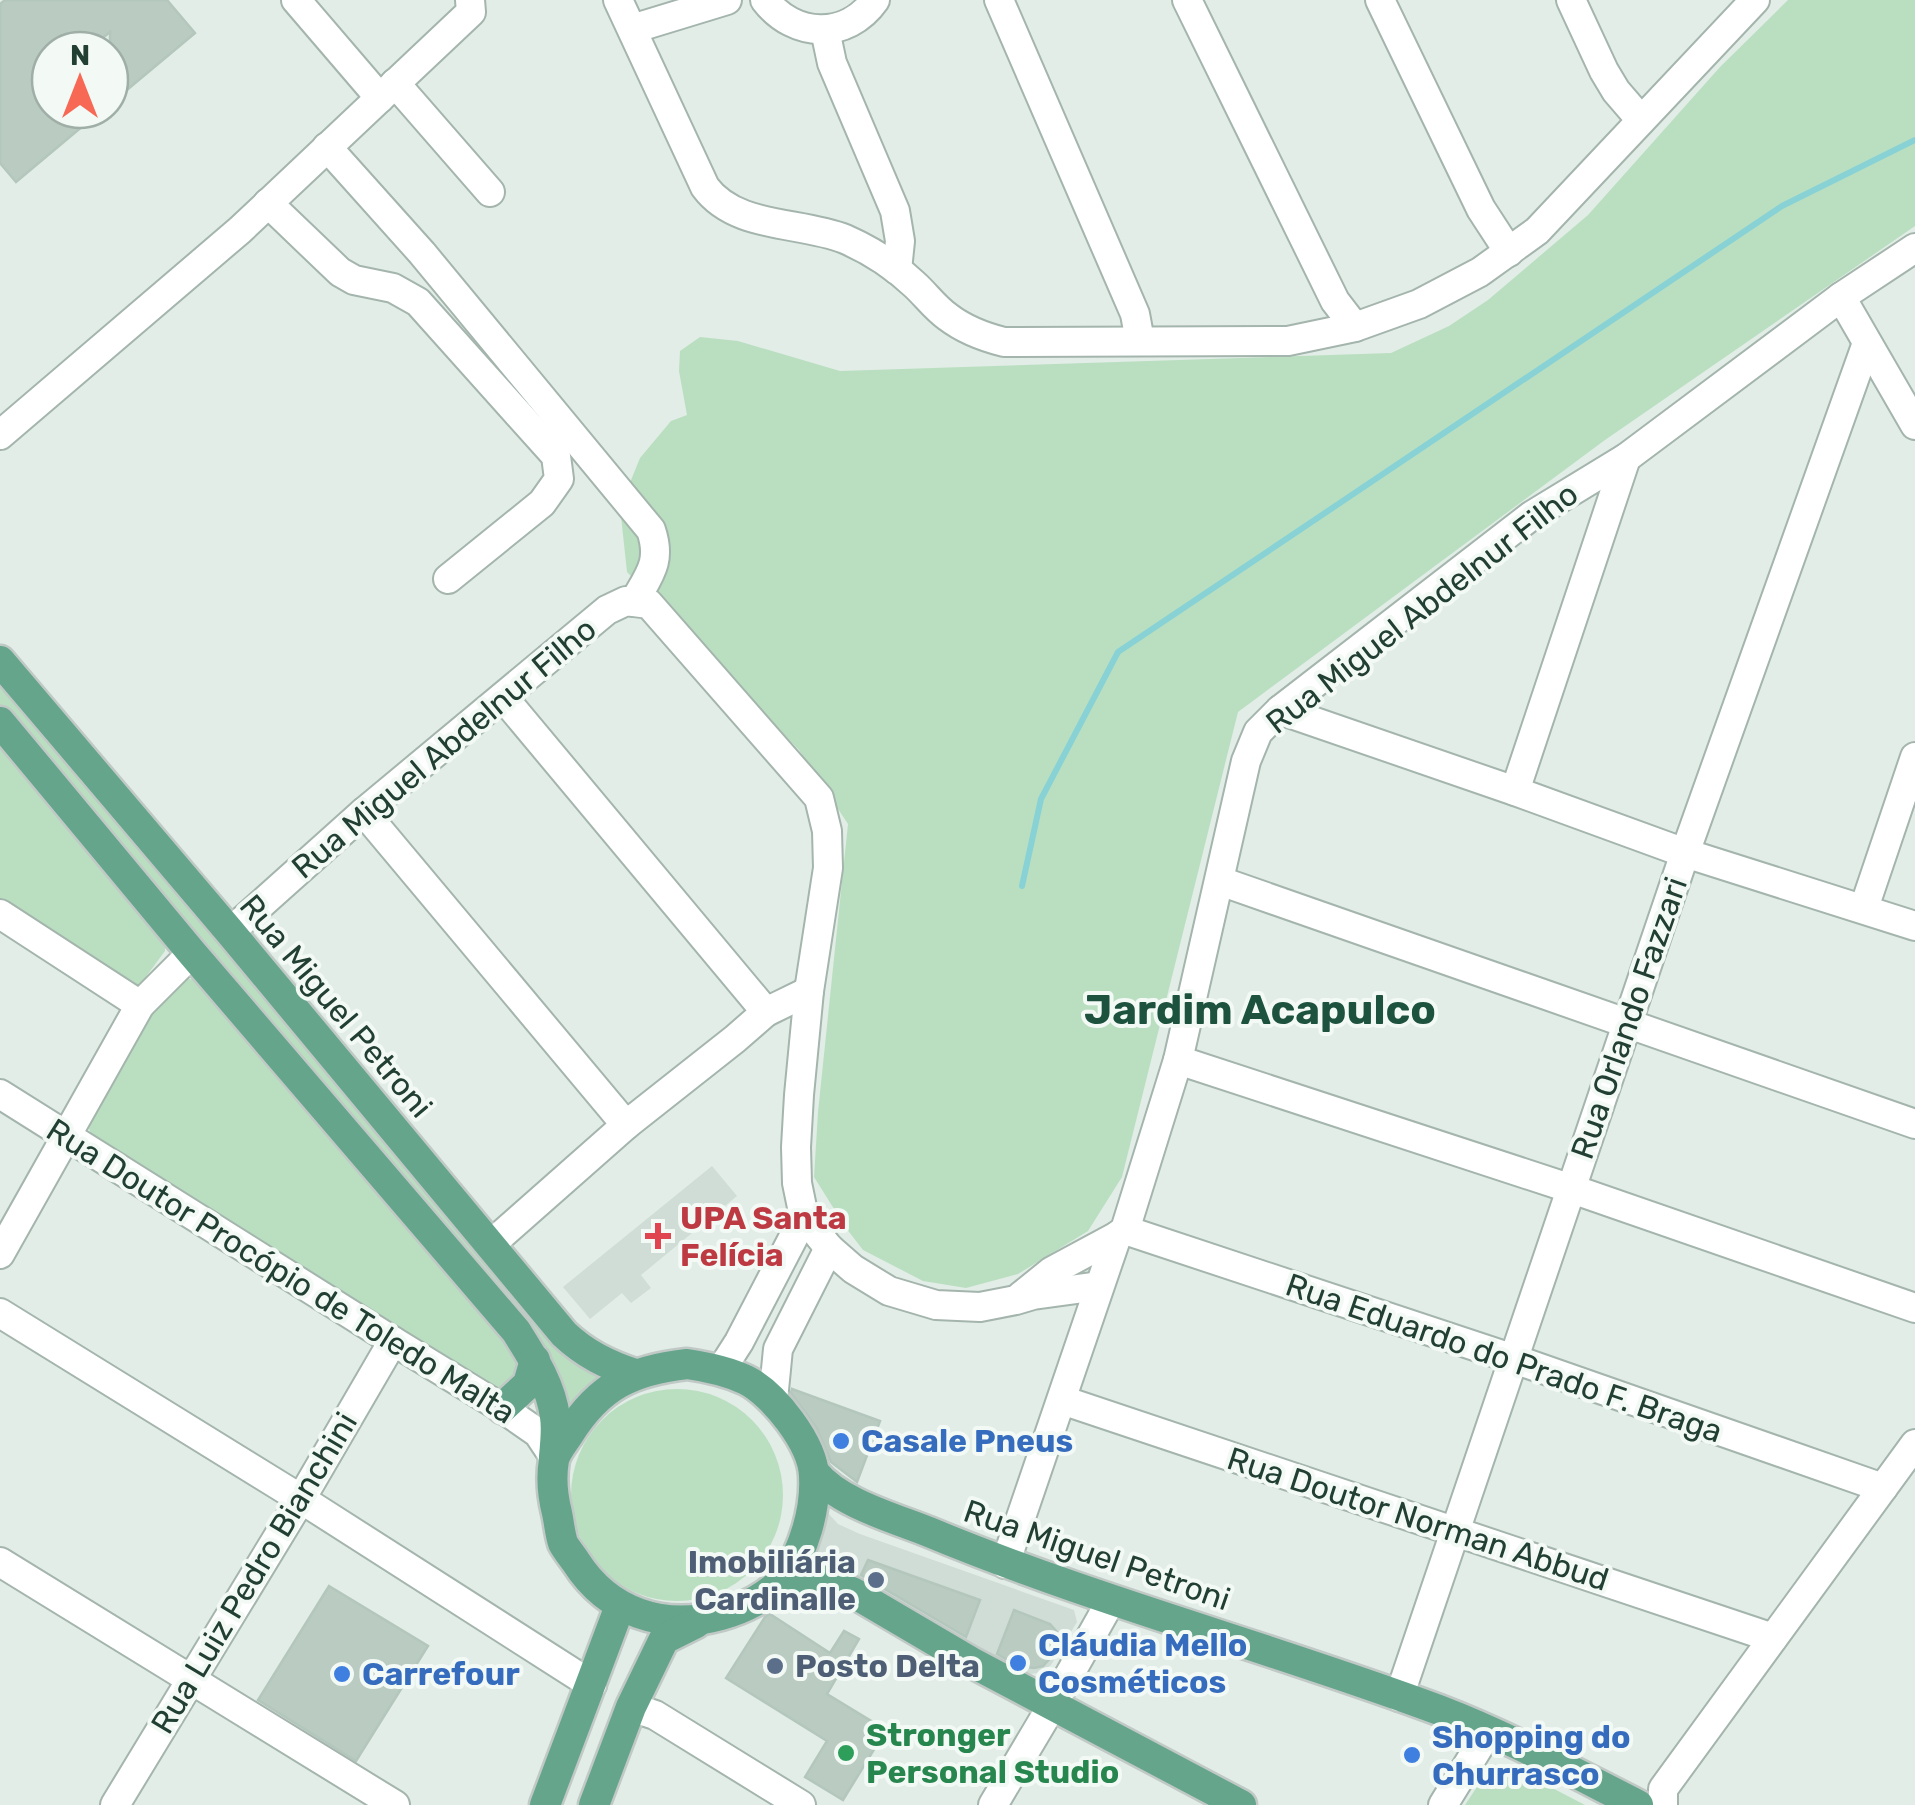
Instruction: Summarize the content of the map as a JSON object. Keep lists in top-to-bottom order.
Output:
{
  "streets": {
    "main road": ["Rua Miguel Petroni"],
    "street": [
      "Rua Miguel Abdelnur Filho",
      "Rua Orlando Fazzari",
      "Rua Doutor Procópio de Toledo Malta",
      "Rua Eduardo do Prado F. Braga",
      "Rua Doutor Norman Abbud",
      "Rua Luiz Pedro Bianchini"
    ]
  },
  "crossings": [
    ["Rua Miguel Abdelnur Filho", "Rua Miguel Petroni"],
    ["Rua Miguel Abdelnur Filho", "Rua Eduardo do Prado F. Braga"],
    ["Rua Miguel Abdelnur Filho", "Rua Doutor Norman Abbud"],
    ["Rua Miguel Petroni", "Rua Orlando Fazzari"],
    ["Rua Miguel Petroni", "Rua Doutor Procópio de Toledo Malta"],
    ["Rua Orlando Fazzari", "Rua Eduardo do Prado F. Braga"],
    ["Rua Orlando Fazzari", "Rua Doutor Norman Abbud"],
    ["Rua Doutor Procópio de Toledo Malta", "Rua Luiz Pedro Bianchini"]
  ],
  "districts": ["Jardim Acapulco"],
  "places": {
    "health": ["UPA Santa Felícia"],
    "other": [
      "Casale Pneus",
      "Imobiliária Cardinalle",
      "Cláudia Mello Cosméticos",
      "Posto Delta",
      "Carrefour",
      "Stronger Personal Studio",
      "Shopping do Churrasco"
    ]
  },
  "north": "top"
}
